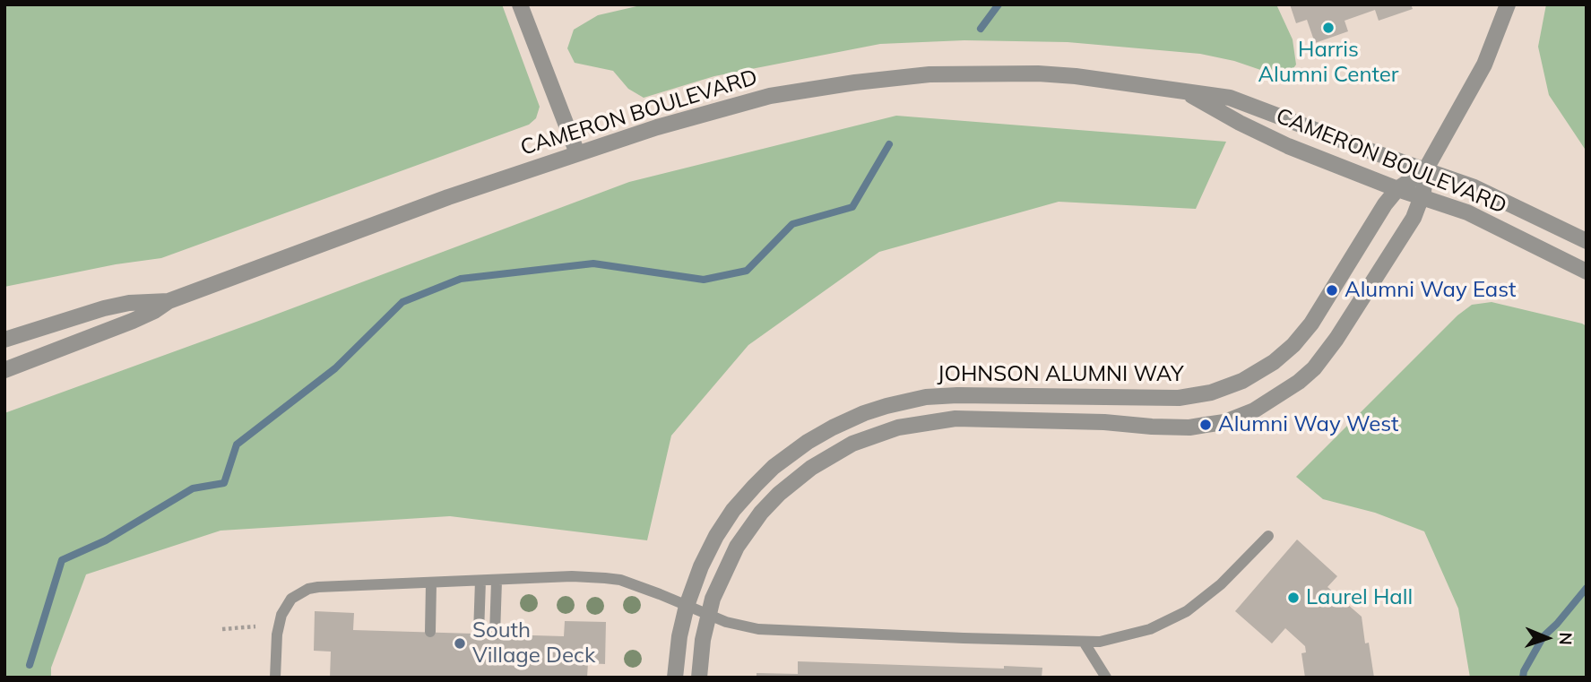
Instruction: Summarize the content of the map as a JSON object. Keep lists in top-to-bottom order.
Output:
{
  "streets": {
    "street": ["CAMERON BOULEVARD", "JOHNSON ALUMNI WAY"]
  },
  "crossings": [
    ["CAMERON BOULEVARD", "JOHNSON ALUMNI WAY"]
  ],
  "places": [
    "Harris Alumni Center",
    "Alumni Way East",
    "Alumni Way West",
    "Laurel Hall",
    "South Village Deck"
  ],
  "north": "right"
}
